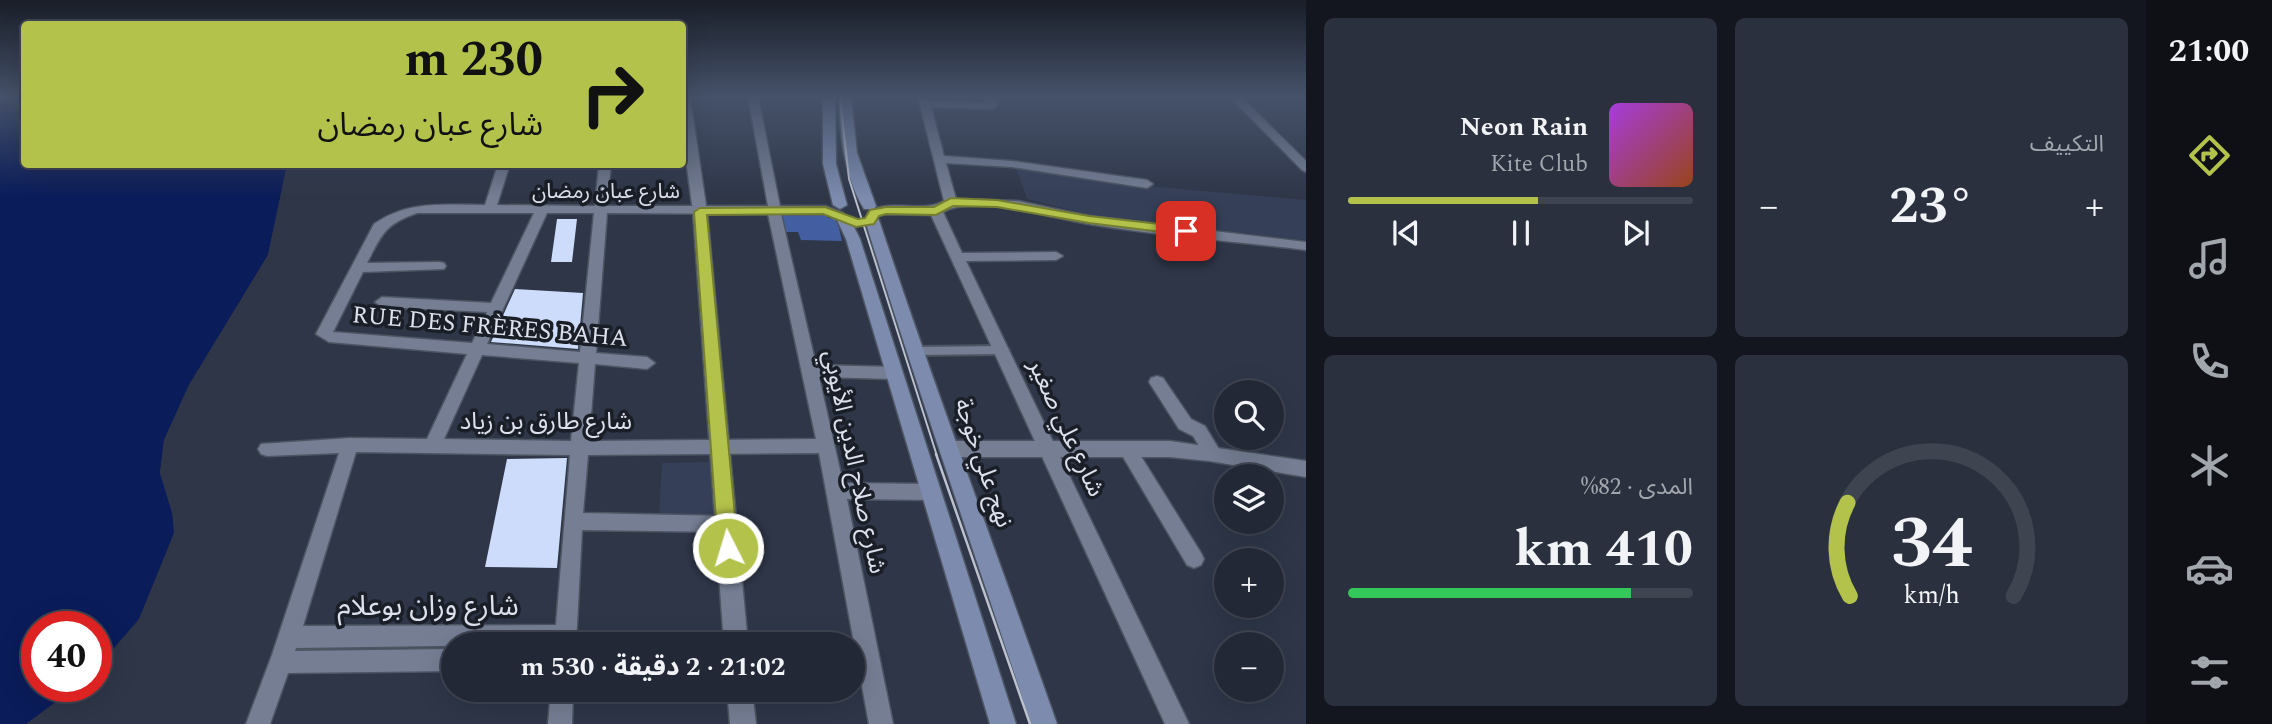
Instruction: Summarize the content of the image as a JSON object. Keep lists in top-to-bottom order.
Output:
{
  "streets": {
    "main road": ["نهج علي خوجة"],
    "street": [
      "شارع عبان رمضان",
      "RUE DES FRÈRES BAHA",
      "شارع طارق بن زياد",
      "شارع علي صغير",
      "شارع صلاح الدين الأيوبي",
      "شارع وزان بوعلام"
    ]
  },
  "crossings": [
    ["شارع عبان رمضان", "RUE DES FRÈRES BAHA"],
    ["شارع عبان رمضان", "شارع صلاح الدين الأيوبي"],
    ["شارع طارق بن زياد", "شارع صلاح الدين الأيوبي"],
    ["شارع طارق بن زياد", "شارع وزان بوعلام"]
  ],
  "page": {
    "tabs": "21:00",
    "tile": [
      "التكييف",
      ["المدى · 82%", "410 km"]
    ],
    "turn": ["230 m", "شارع عبان رمضان"],
    "song": ["Neon Rain", "Kite Club"],
    "heat": ["−", "23°", "+"],
    "map_buttons": ["+", "−"],
    "limit": "40",
    "trip": "21:02 · 2 دقيقة · 530 m",
    "gauge": ["34", "km/h"]
  }
}
